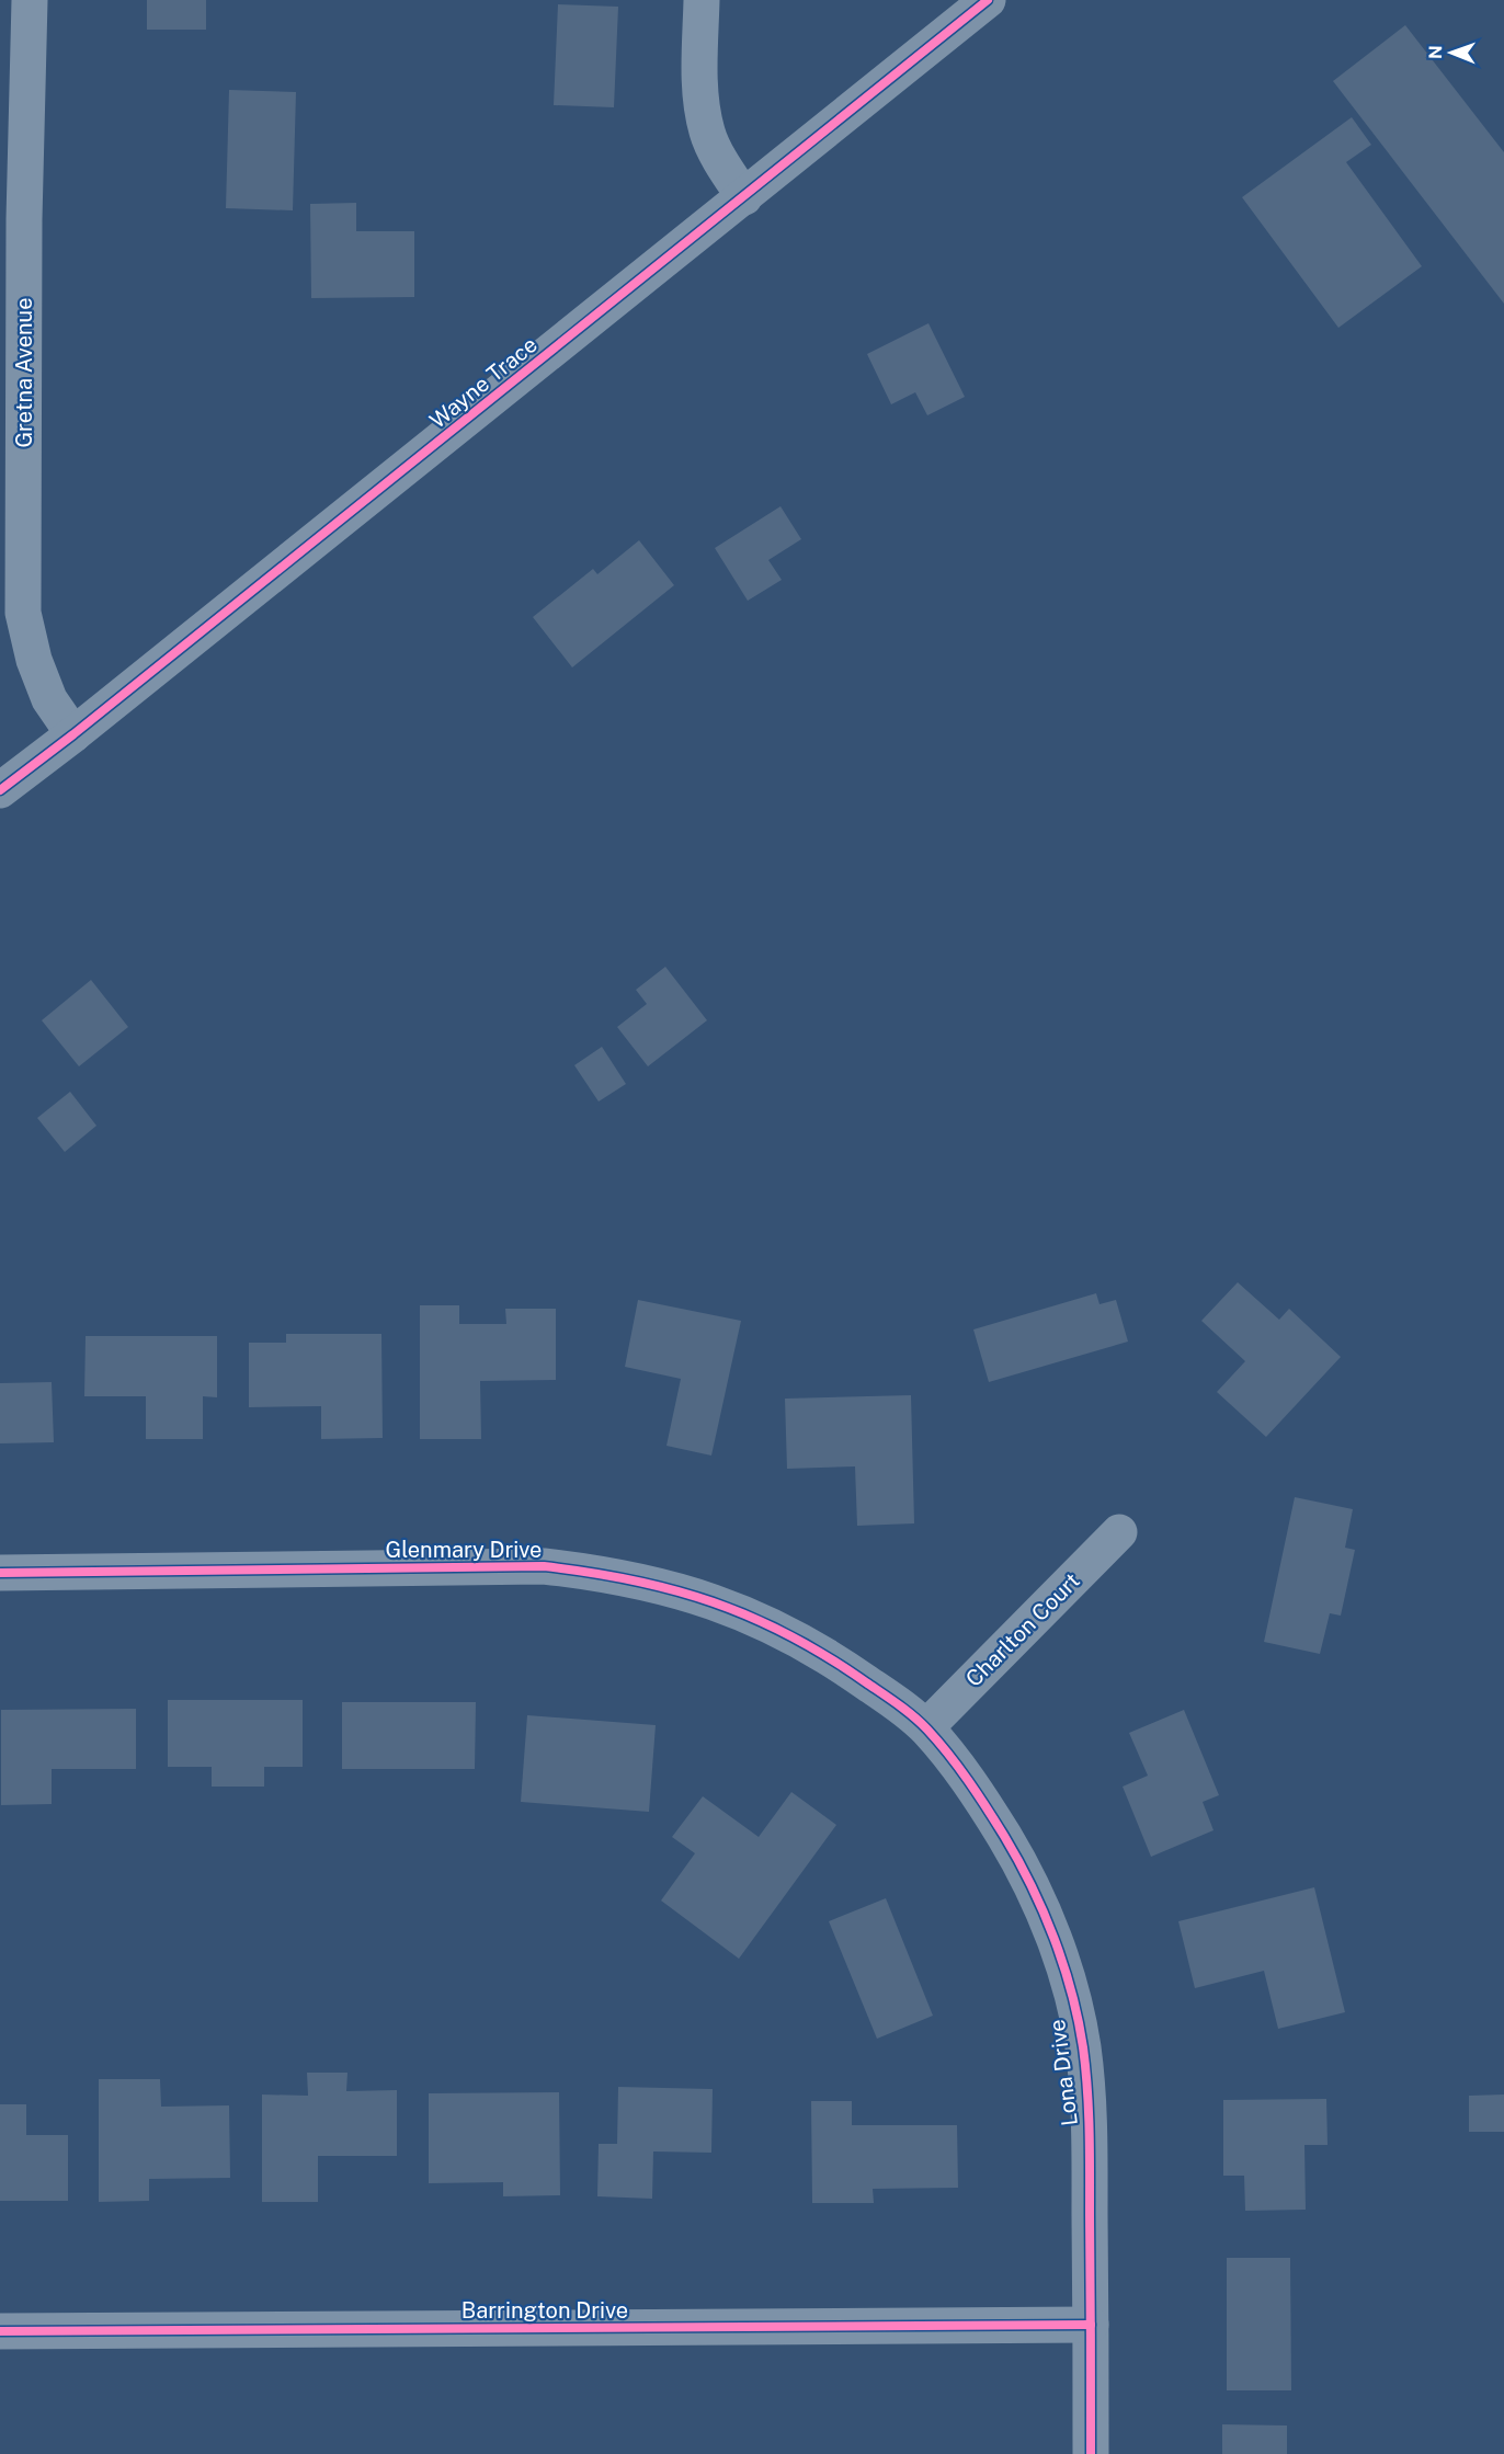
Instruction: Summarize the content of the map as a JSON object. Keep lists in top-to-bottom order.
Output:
{
  "streets": {
    "street": [
      "Gretna Avenue",
      "Wayne Trace",
      "Glenmary Drive",
      "Charlton Court",
      "Lona Drive",
      "Barrington Drive"
    ]
  },
  "crossings": [
    ["Gretna Avenue", "Wayne Trace"],
    ["Glenmary Drive", "Charlton Court"],
    ["Glenmary Drive", "Lona Drive"],
    ["Charlton Court", "Lona Drive"],
    ["Lona Drive", "Barrington Drive"]
  ],
  "north": "left"
}
